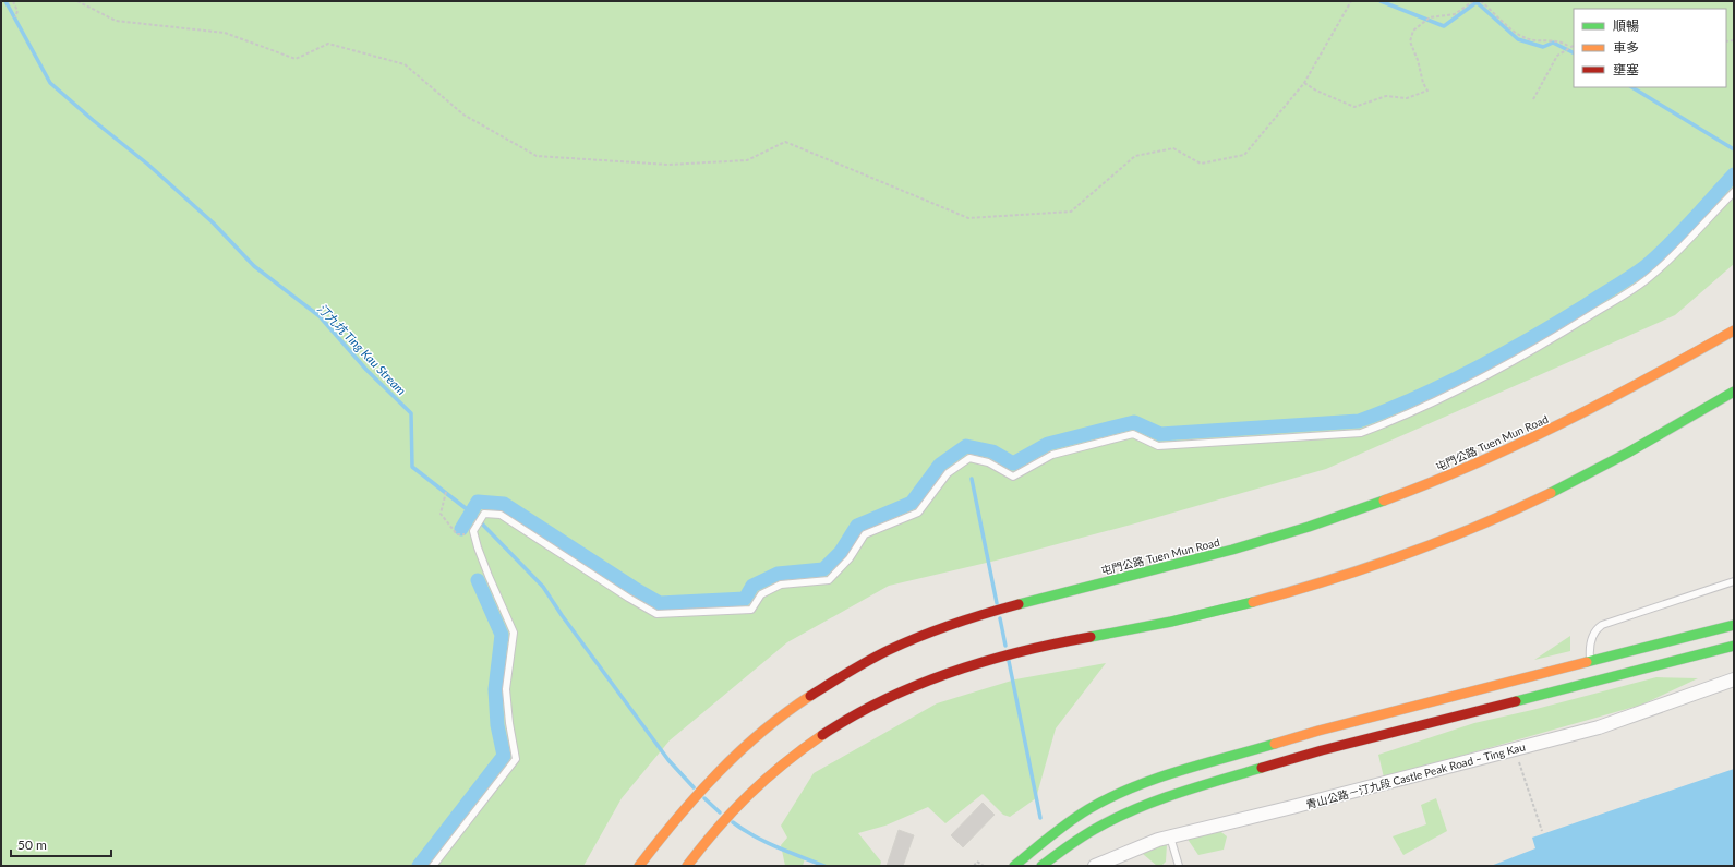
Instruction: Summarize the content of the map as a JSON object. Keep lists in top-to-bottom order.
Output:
{
  "streets": {
    "main road": ["屯門公路 Tuen Mun Road"],
    "street": ["青山公路－汀九段 Castle Peak Road – Ting Kau"]
  },
  "water": ["汀九坑 Ting Kau Stream"],
  "legend": ["順暢", "車多", "壅塞"],
  "scale_bar": "50 m"
}
